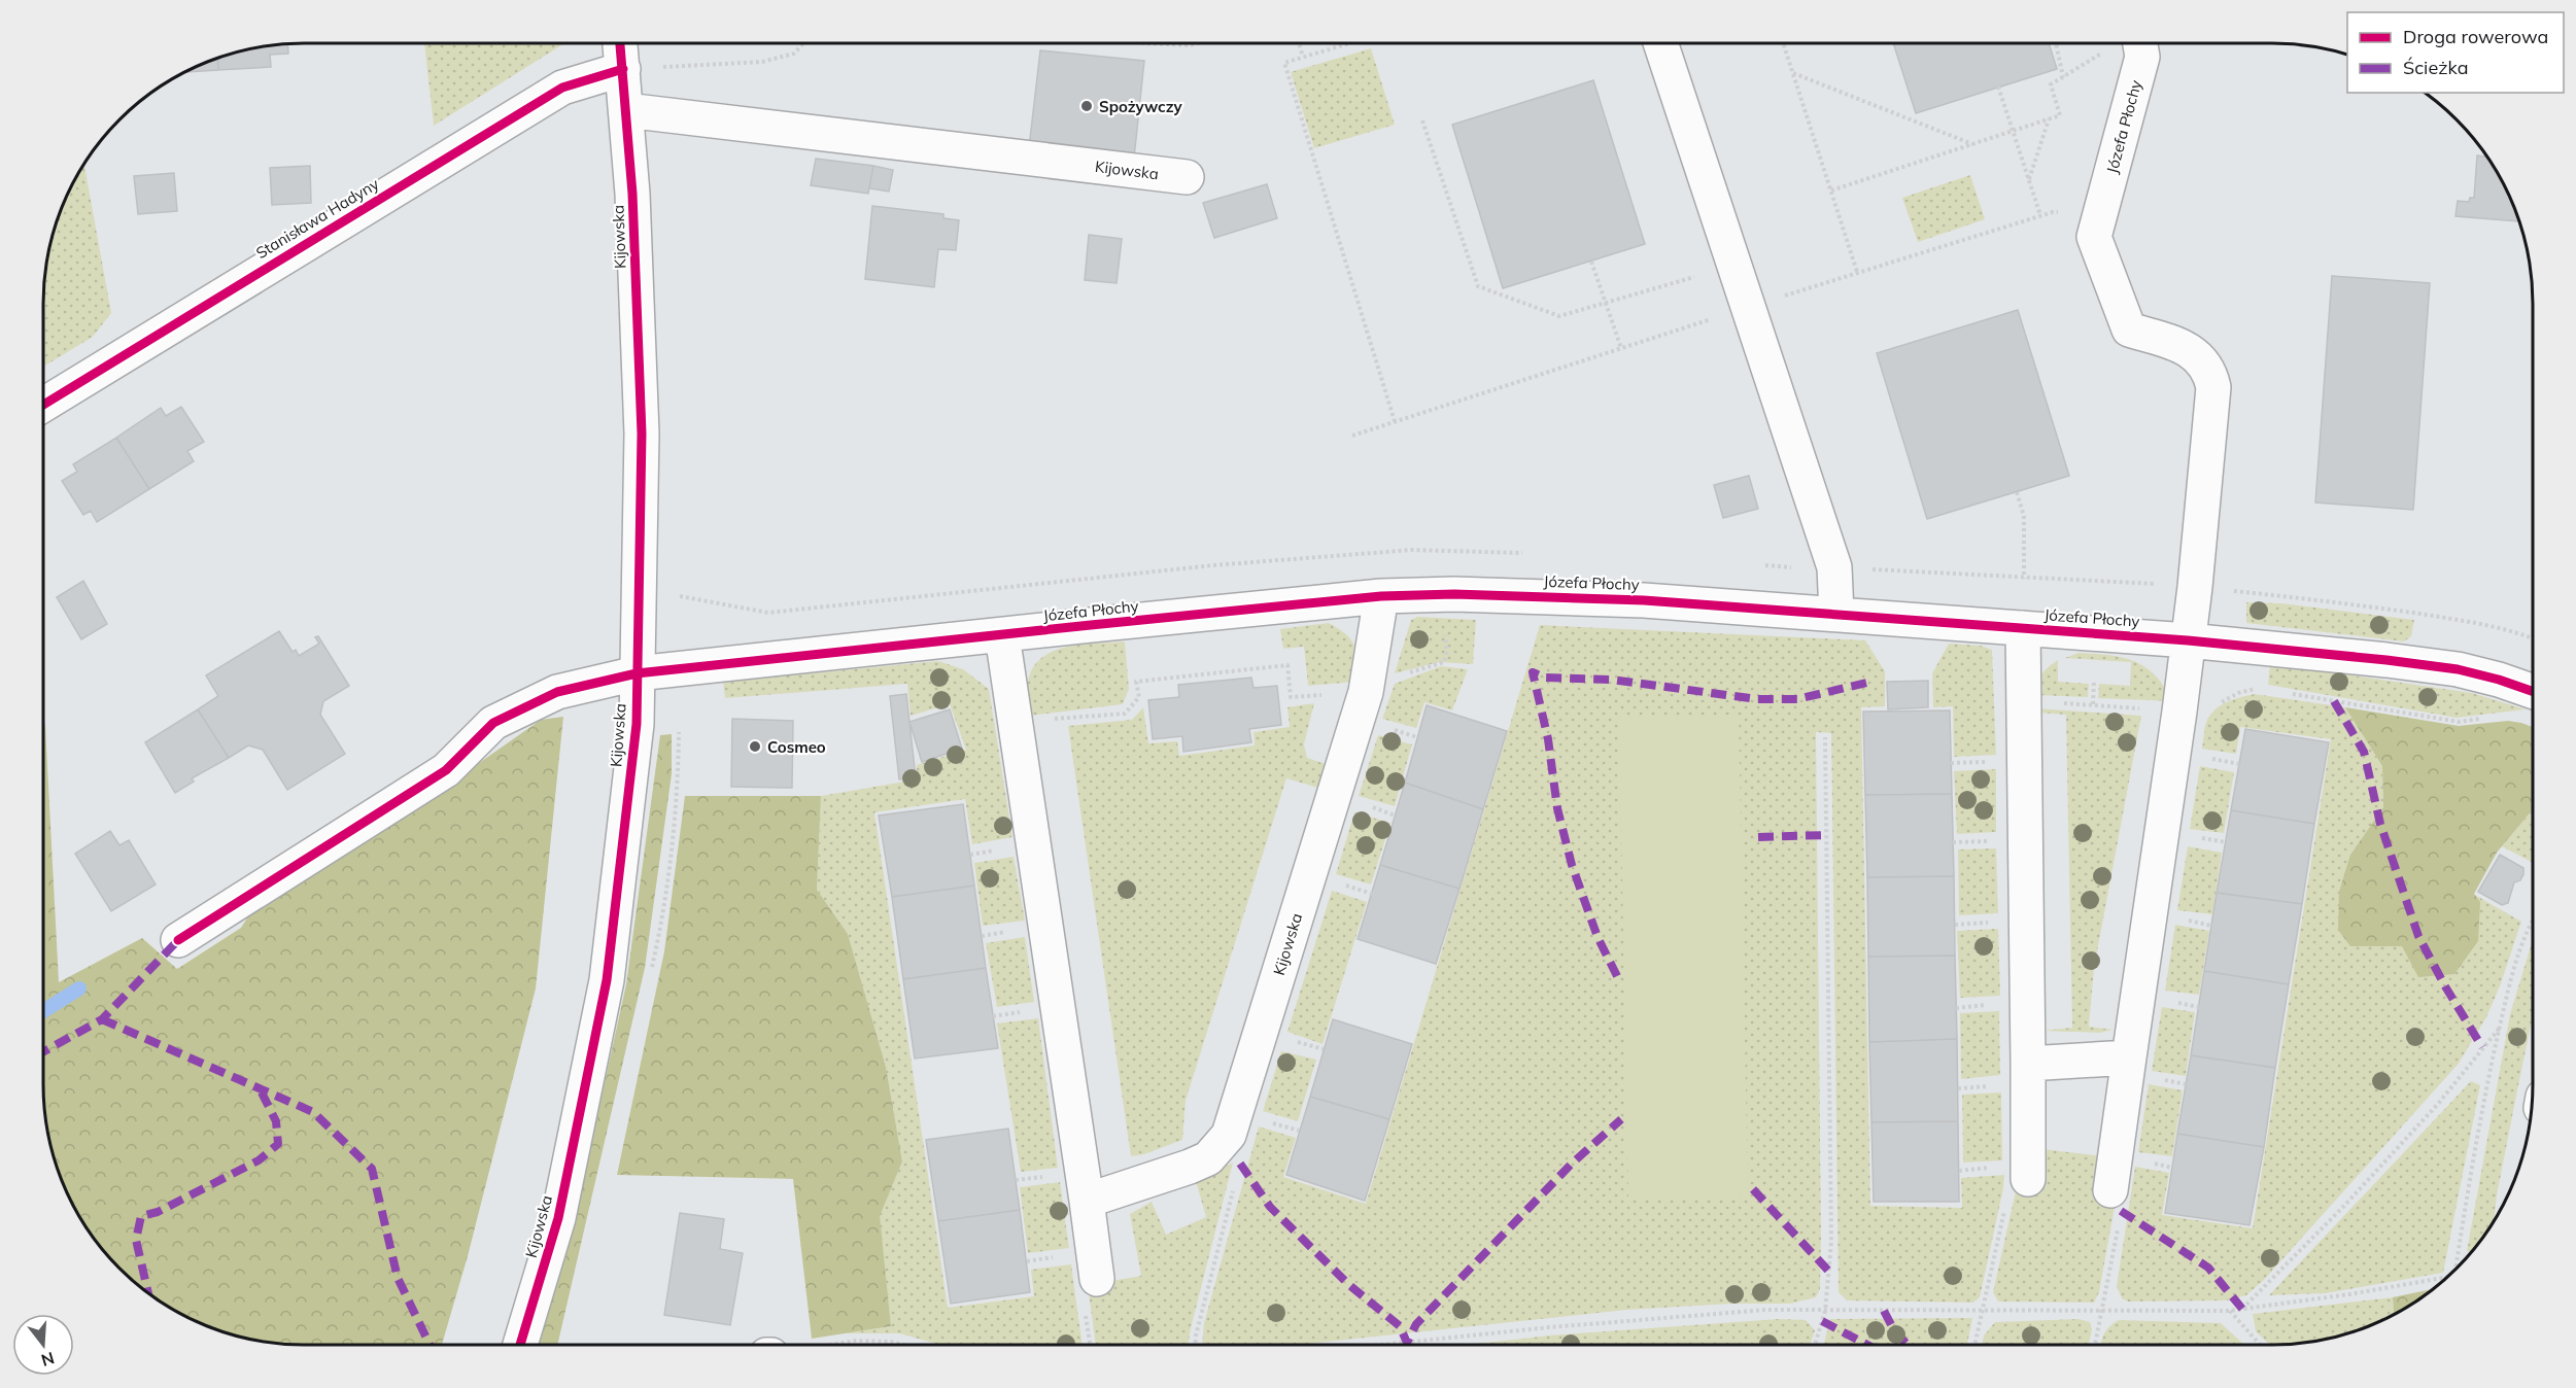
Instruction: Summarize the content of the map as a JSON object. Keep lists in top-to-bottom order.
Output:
{
  "streets": {
    "street": ["Józefa Płochy", "Kijowska", "Stanisława Hadyny"]
  },
  "crossings": [
    ["Józefa Płochy", "Kijowska"],
    ["Kijowska", "Stanisława Hadyny"]
  ],
  "places": ["Spożywczy", "Cosmeo"],
  "legend": ["Droga rowerowa", "Ścieżka"],
  "north": "bottom"
}
